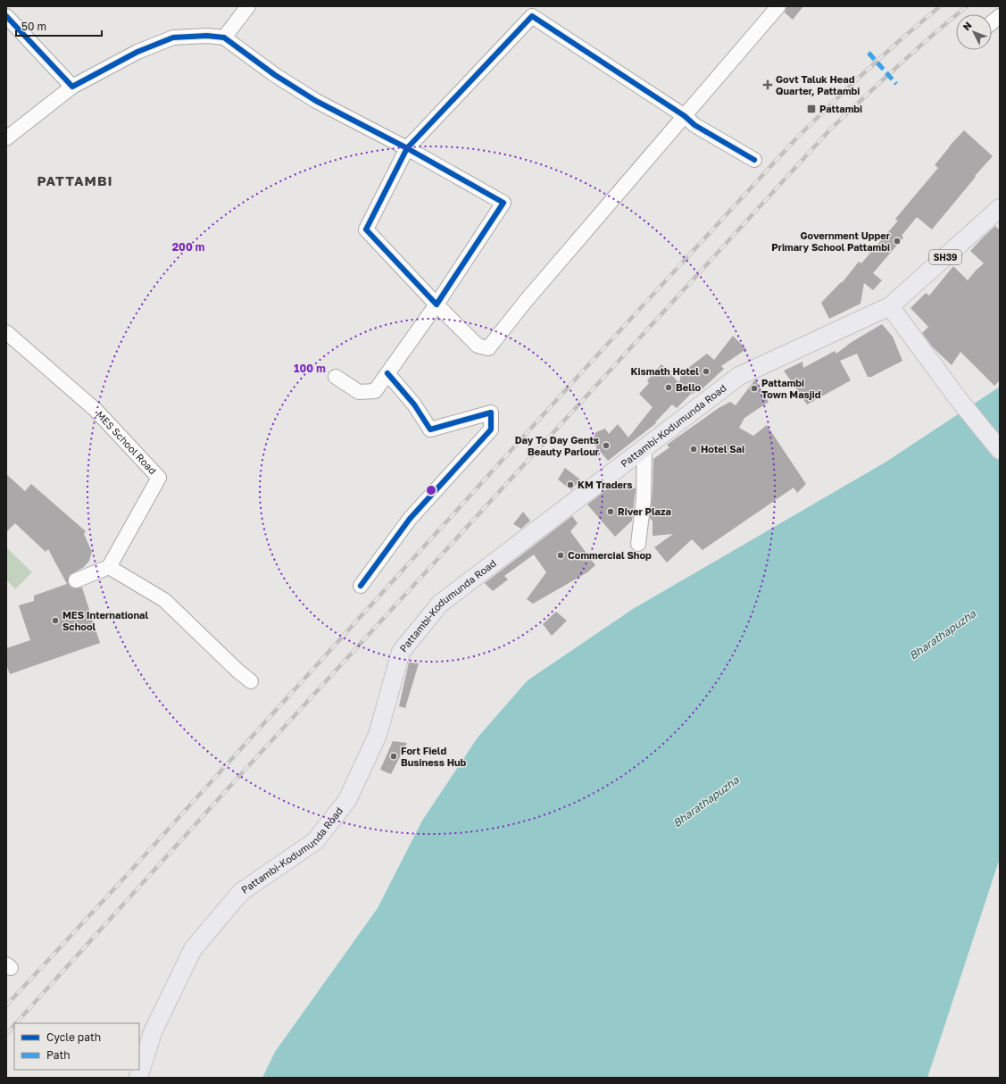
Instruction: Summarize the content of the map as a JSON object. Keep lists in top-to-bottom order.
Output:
{
  "streets": {
    "main road": ["SH39", "Pattambi-Kodumunda Road"],
    "street": ["MES School Road"]
  },
  "crossings": [
    ["SH39", "Pattambi-Kodumunda Road"]
  ],
  "districts": ["PATTAMBI"],
  "water": ["Bharathapuzha"],
  "places": {
    "health": ["Govt Taluk Head Quarter, Pattambi"],
    "transit": ["Pattambi"],
    "other": [
      "Government Upper Primary School Pattambi",
      "Kismath Hotel",
      "Bello",
      "Pattambi Town Masjid",
      "Day To Day Gents Beauty Parlour",
      "Hotel Sai",
      "KM Traders",
      "River Plaza",
      "Commercial Shop",
      "MES International School",
      "Fort Field Business Hub"
    ]
  },
  "legend": ["Cycle path", "Path"],
  "scale_bar": "50 m",
  "north": "top left",
  "rings": ["200 m", "100 m"]
}
